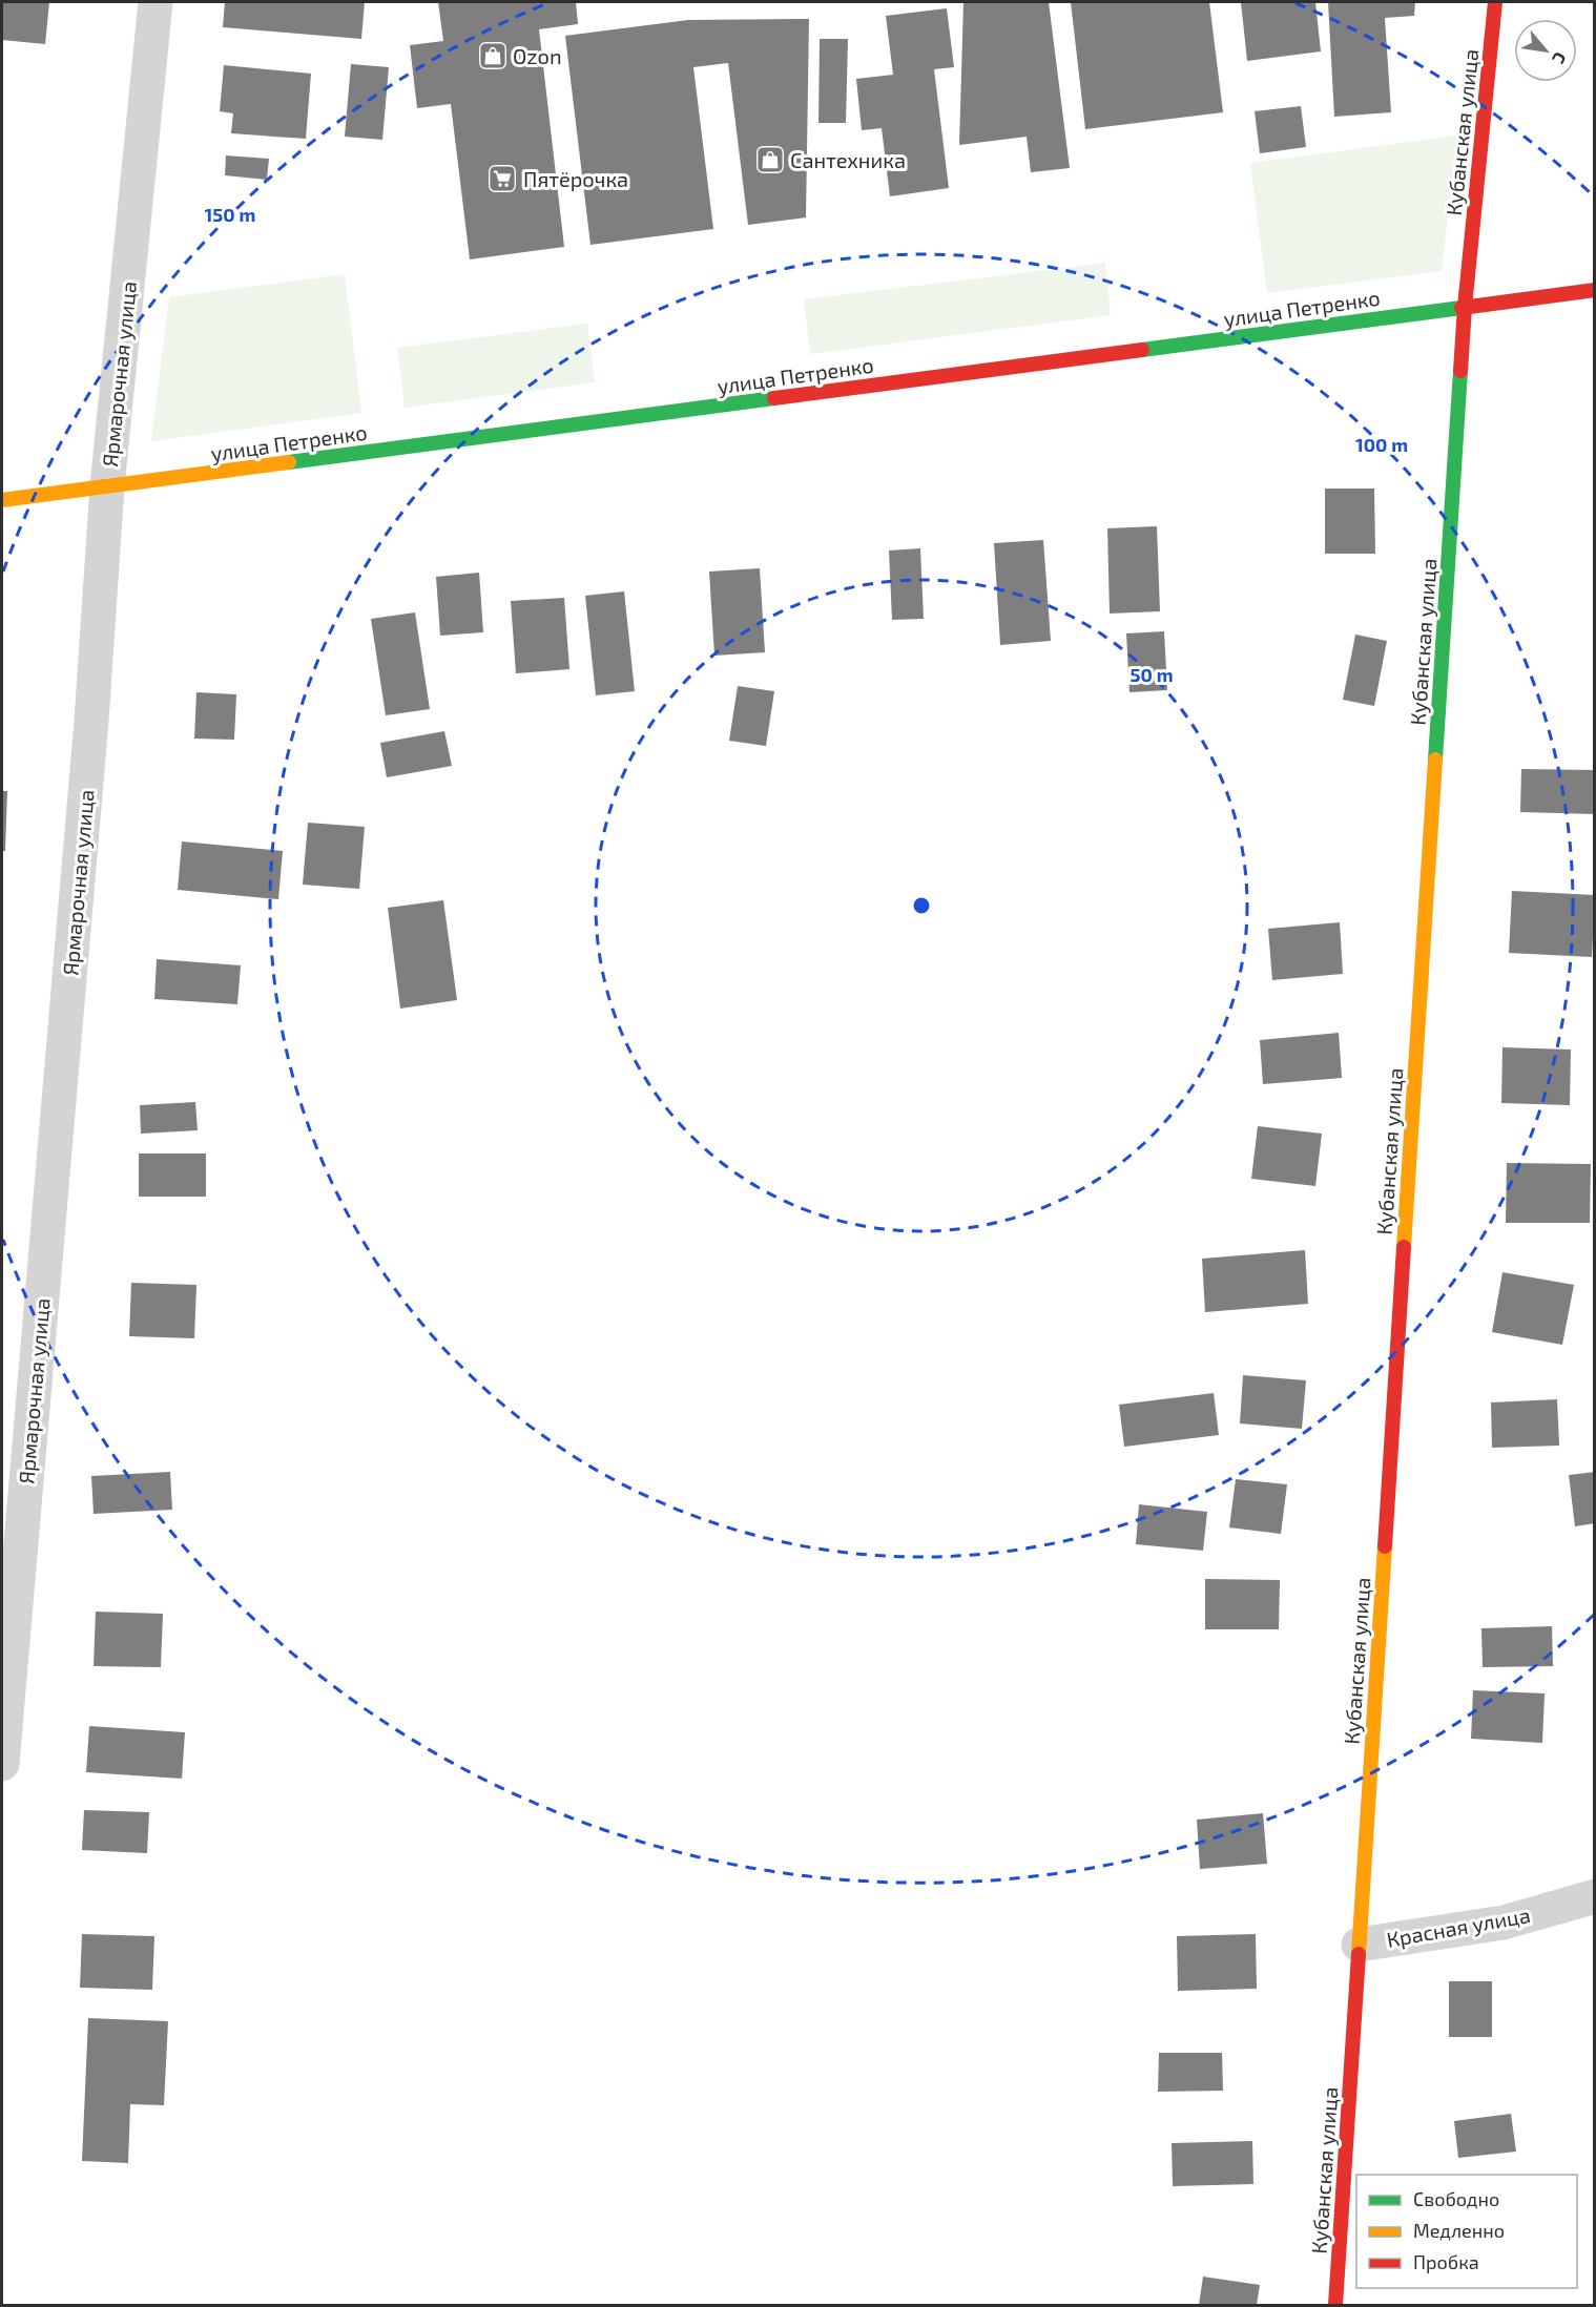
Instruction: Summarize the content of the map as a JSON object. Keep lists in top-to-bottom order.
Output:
{
  "streets": {
    "street": [
      "Кубанская улица",
      "улица Петренко",
      "Ярмарочная улица",
      "Красная улица"
    ]
  },
  "crossings": [
    ["Кубанская улица", "улица Петренко"],
    ["Кубанская улица", "Красная улица"],
    ["улица Петренко", "Ярмарочная улица"]
  ],
  "places": {
    "shop": ["Ozon", "Сантехника"],
    "supermarket": ["Пятёрочка"]
  },
  "legend": ["Свободно", "Медленно", "Пробка"],
  "north": "bottom right",
  "rings": ["150 m", "100 m", "50 m"]
}
